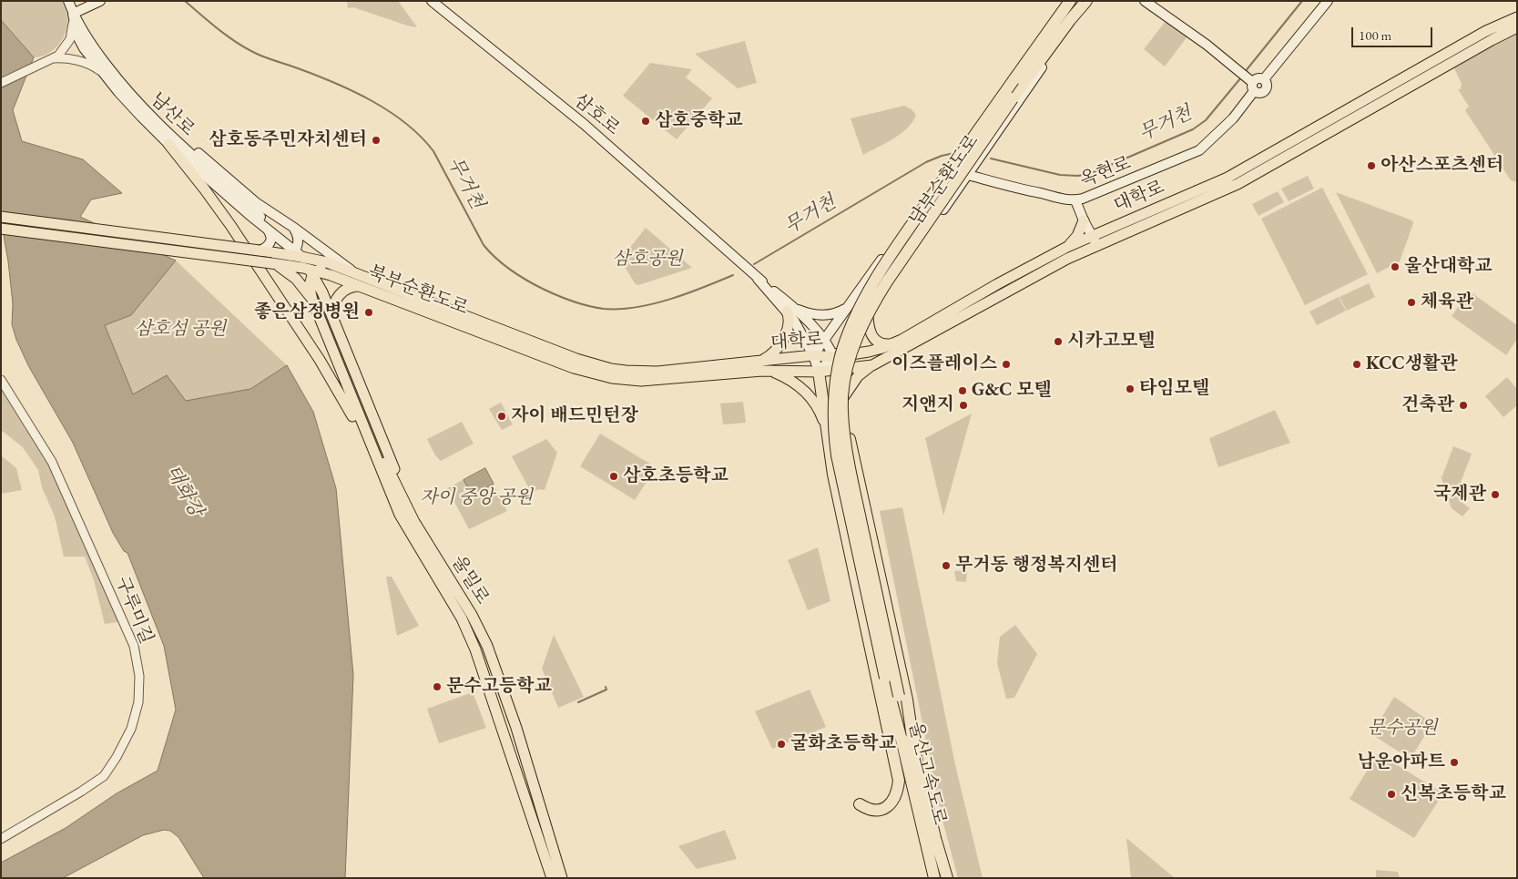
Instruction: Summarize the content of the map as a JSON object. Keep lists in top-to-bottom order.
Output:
{
  "streets": {
    "highway": ["울산고속도로"],
    "main road": [
      "남산로",
      "삼호로",
      "옥현로",
      "남부순환도로",
      "대학로",
      "북부순환도로",
      "울밀로"
    ],
    "street": ["구루미길"]
  },
  "crossings": [
    ["옥현로", "남부순환도로"],
    ["남부순환도로", "대학로"],
    ["남부순환도로", "북부순환도로"],
    ["남부순환도로", "울산고속도로"],
    ["대학로", "북부순환도로"],
    ["북부순환도로", "울밀로"]
  ],
  "water": ["무거천", "태화강"],
  "parks": [
    "삼호공원",
    "삼호섬 공원",
    "자이 중앙 공원",
    "문수공원"
  ],
  "places": [
    "삼호중학교",
    "삼호동주민자치센터",
    "아산스포츠센터",
    "울산대학교",
    "체육관",
    "좋은삼정병원",
    "시카고모텔",
    "이즈플레이스",
    "KCC생활관",
    "타임모텔",
    "G&C 모텔",
    "지앤지",
    "건축관",
    "자이 배드민턴장",
    "삼호초등학교",
    "국제관",
    "무거동 행정복지센터",
    "문수고등학교",
    "굴화초등학교",
    "남운아파트",
    "신복초등학교"
  ],
  "scale_bar": "100 m"
}
